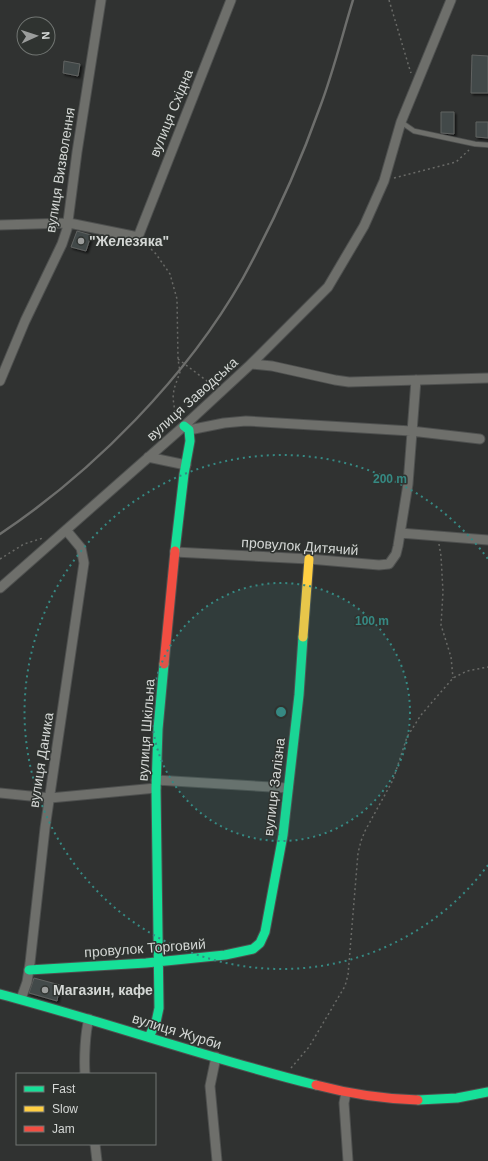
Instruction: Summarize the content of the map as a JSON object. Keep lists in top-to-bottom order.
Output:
{
  "streets": {
    "street": [
      "вулиця Східна",
      "вулиця Визволення",
      "вулиця Заводська",
      "провулок Дитячий",
      "вулиця Шкільна",
      "вулиця Даника",
      "вулиця Залізна",
      "провулок Торговий",
      "вулиця Журби"
    ]
  },
  "crossings": [
    ["вулиця Заводська", "вулиця Шкільна"],
    ["вулиця Заводська", "вулиця Даника"],
    ["провулок Дитячий", "вулиця Шкільна"],
    ["провулок Дитячий", "вулиця Залізна"],
    ["вулиця Шкільна", "провулок Торговий"],
    ["вулиця Шкільна", "вулиця Журби"],
    ["вулиця Даника", "провулок Торговий"],
    ["вулиця Даника", "вулиця Журби"],
    ["вулиця Залізна", "провулок Торговий"]
  ],
  "places": ["\"Железяка\"", "Магазин, кафе"],
  "legend": ["Fast", "Slow", "Jam"],
  "north": "right",
  "rings": ["200 m", "100 m"]
}
